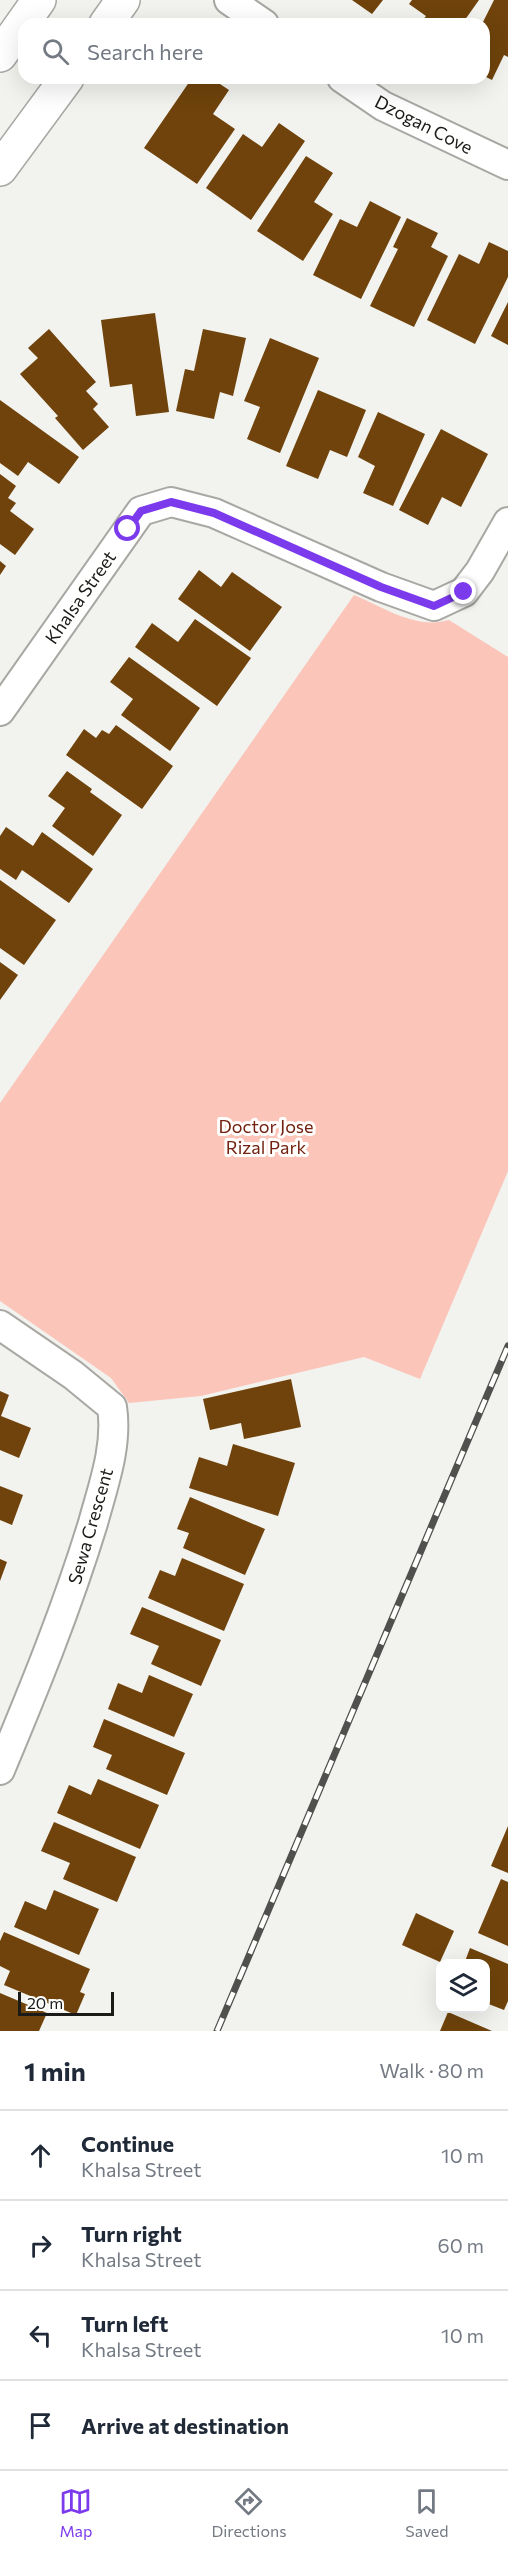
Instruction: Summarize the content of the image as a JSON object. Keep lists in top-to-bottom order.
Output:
{
  "streets": {
    "street": ["Dzogan Cove", "Khalsa Street", "Sewa Crescent"]
  },
  "parks": ["Doctor Jose Rizal Park"],
  "scale_bar": "20 m",
  "page": {
    "search": "Search here",
    "scale": "20 m",
    "heading": ["1 min", "Walk · 80 m"],
    "list": [
      ["Continue", "Khalsa Street", "10 m"],
      ["Turn right", "Khalsa Street", "60 m"],
      ["Turn left", "Khalsa Street", "10 m"],
      "Arrive at destination"
    ],
    "nav": ["Map", "Directions", "Saved"]
  }
}
